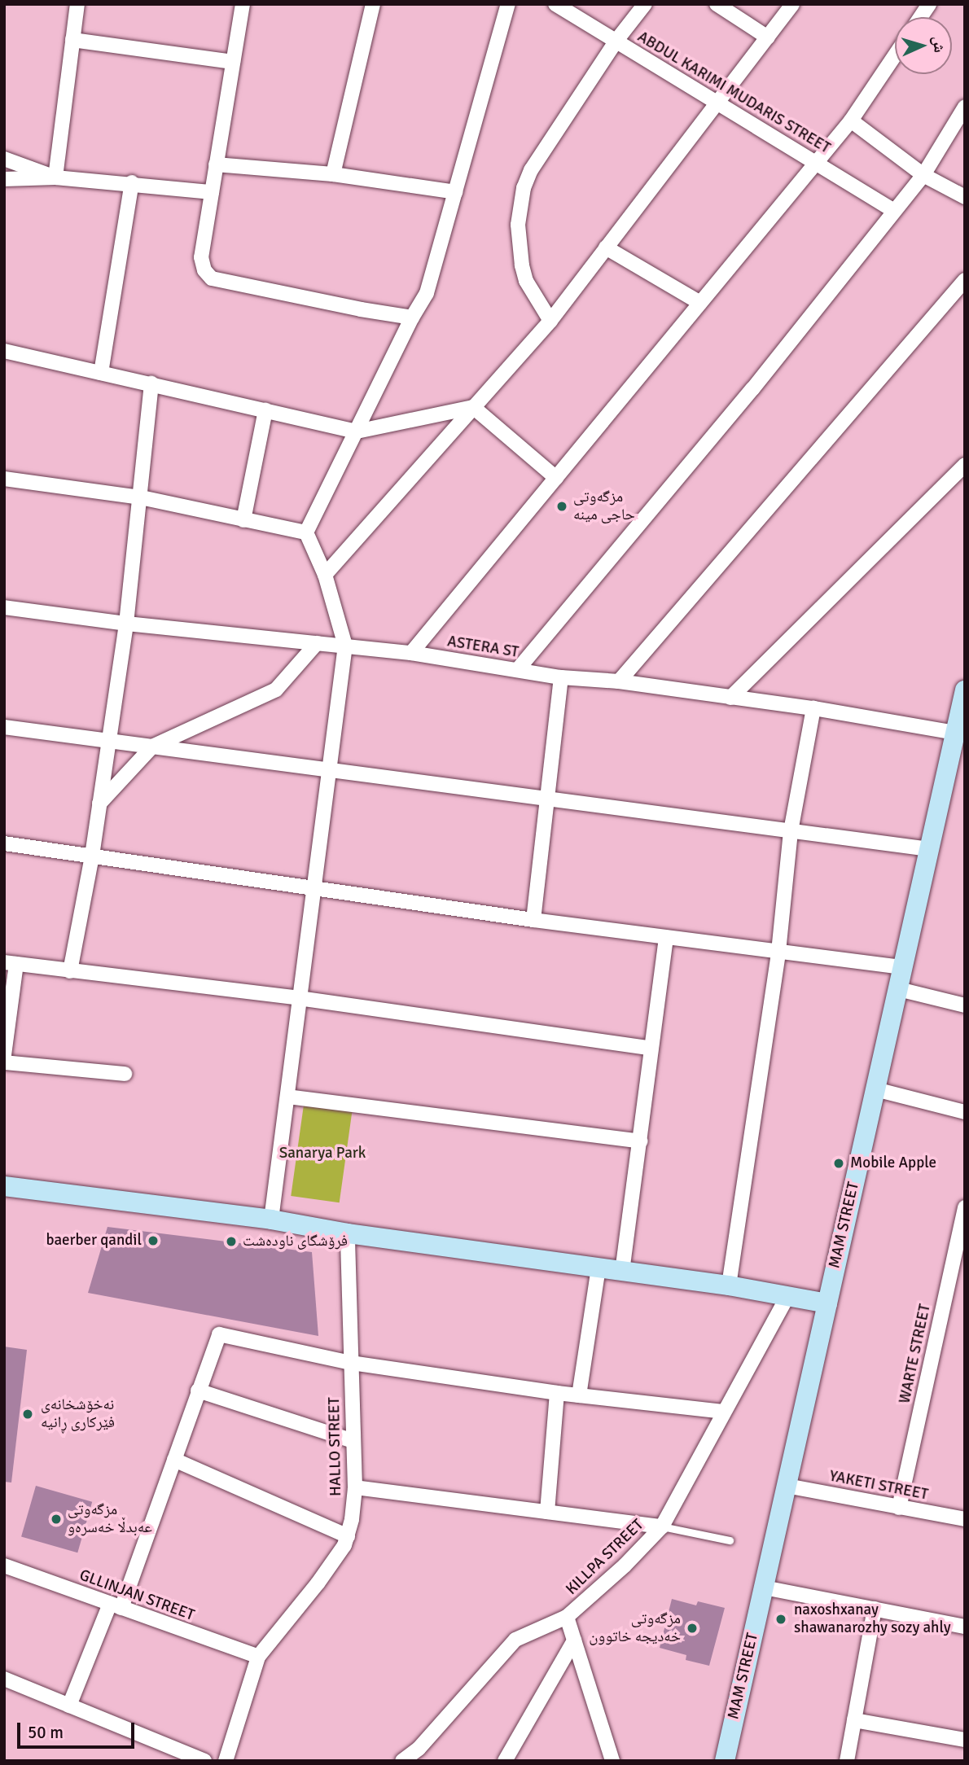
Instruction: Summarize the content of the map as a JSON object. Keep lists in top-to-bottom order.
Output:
{
  "streets": {
    "street": [
      "ABDUL KARIMI MUDARIS STREET",
      "ASTERA ST",
      "MAM STREET",
      "WARTE STREET",
      "HALLO STREET",
      "YAKETI STREET",
      "KILLPA STREET",
      "GLLINJAN STREET"
    ]
  },
  "crossings": [
    ["ASTERA ST", "MAM STREET"],
    ["MAM STREET", "YAKETI STREET"],
    ["WARTE STREET", "YAKETI STREET"],
    ["HALLO STREET", "GLLINJAN STREET"]
  ],
  "parks": ["Sanarya Park"],
  "places": [
    "مزگەوتی حاجی مینە",
    "Mobile Apple",
    "baerber qandil",
    "فرۆشگای ناوده‌شت",
    "نەخۆشخانەی فێرکاری ڕانیە",
    "مزگەوتی عەبدڵا خەسرەو",
    "naxoshxanay shawanarozhy sozy ahly",
    "مزگەوتی خەدیجە خاتوون"
  ],
  "scale_bar": "50 m",
  "north": "right"
}
